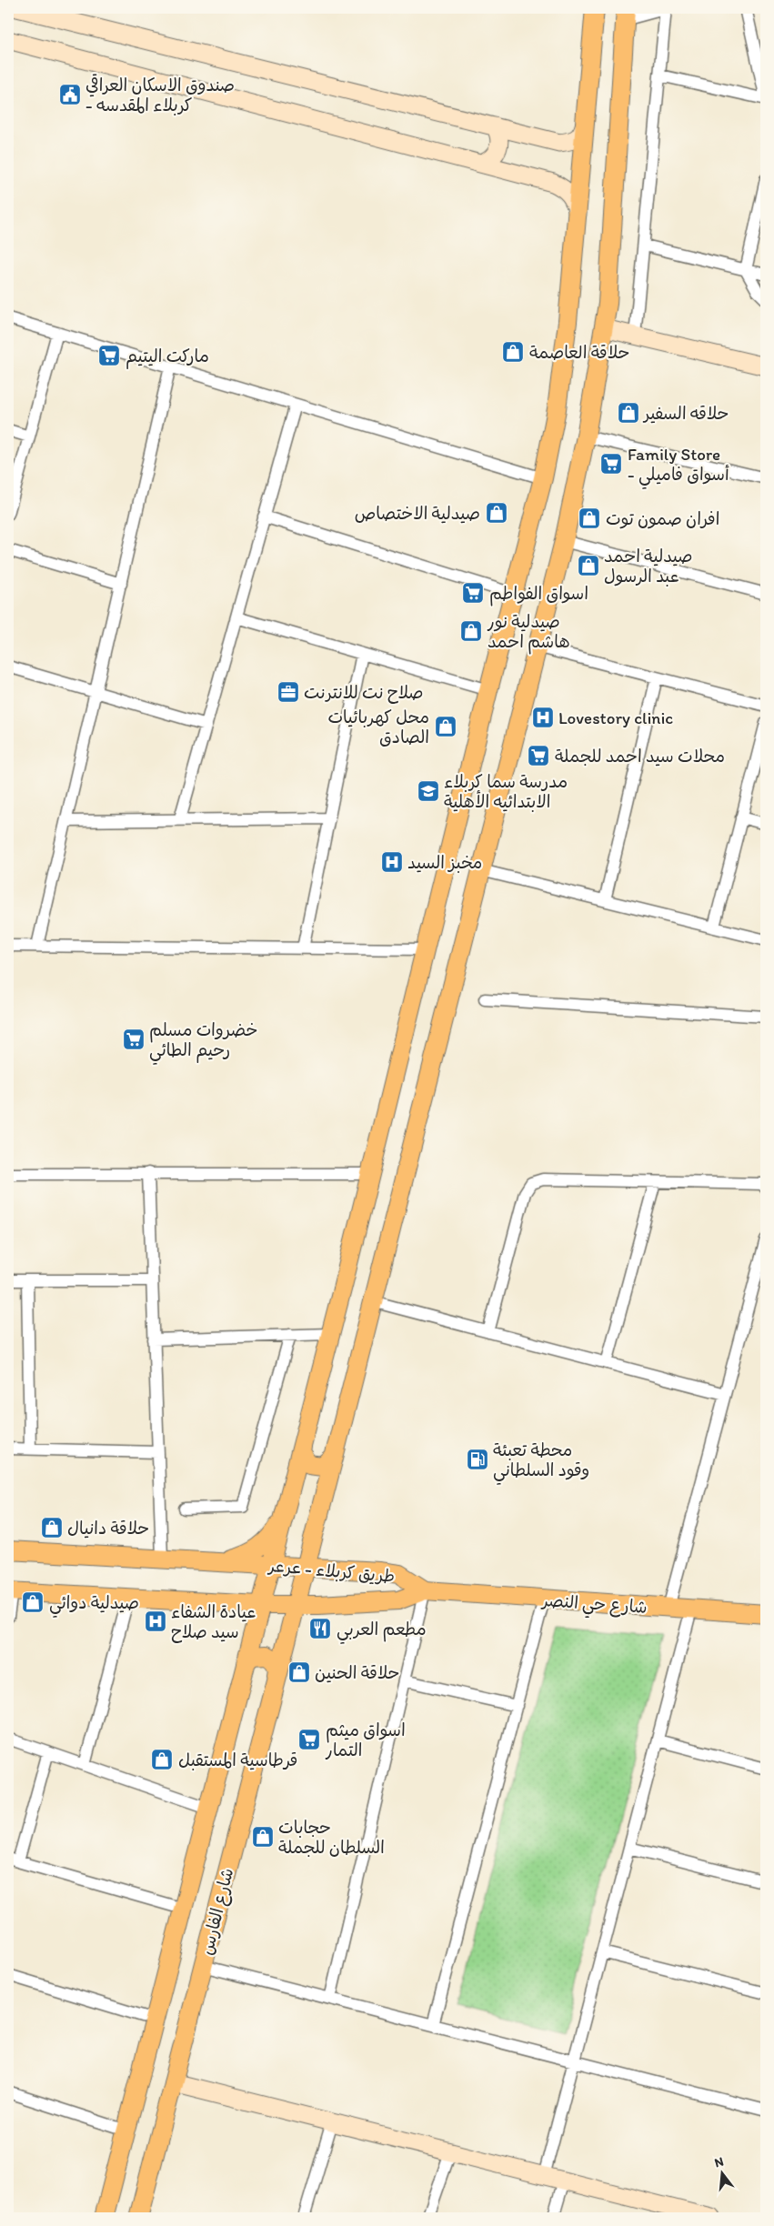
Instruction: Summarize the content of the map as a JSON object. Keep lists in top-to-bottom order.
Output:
{
  "streets": {
    "main road": ["طريق كربلاء - عرعر", "شارع حي النصر", "شارع الفارس"]
  },
  "crossings": [
    ["طريق كربلاء - عرعر", "شارع حي النصر"],
    ["طريق كربلاء - عرعر", "شارع الفارس"]
  ],
  "places": {
    "public building": ["صندوق الاسكان العراقي - كربلاء المقدسه"],
    "shop": [
      "حلاقة العاصمة",
      "حلاقه السفير",
      "صيدلية الاختصاص",
      "افران صمون توت",
      "صيدلية احمد عبد الرسول",
      "صيدلية نور هاشم احمد",
      "محل كهربائيات الصادق",
      "حلاقة دانيال",
      "صيدلية دوائي",
      "حلاقة الحنين",
      "قرطاسية المستقبل",
      "حجابات السلطان للجملة"
    ],
    "supermarket": [
      "ماركت اليتيم",
      "Family Store - أسواق فاميلي",
      "اسواق الفواطم",
      "محلات سيد احمد للجملة",
      "خضروات مسلم رحيم الطائي",
      "اسواق ميثم التمار"
    ],
    "office": ["صلاح نت للانترنت"],
    "hospital": ["Lovestory clinic", "مخبز السيد", "عيادة الشفاء سيد صلاح"],
    "school or university": ["مدرسة سما كربلاء الابتدائيه الأهلية"],
    "fuel station": ["محطة تعبئة وقود السلطاني"],
    "restaurant": ["مطعم العربي"]
  },
  "north": "top"
}
